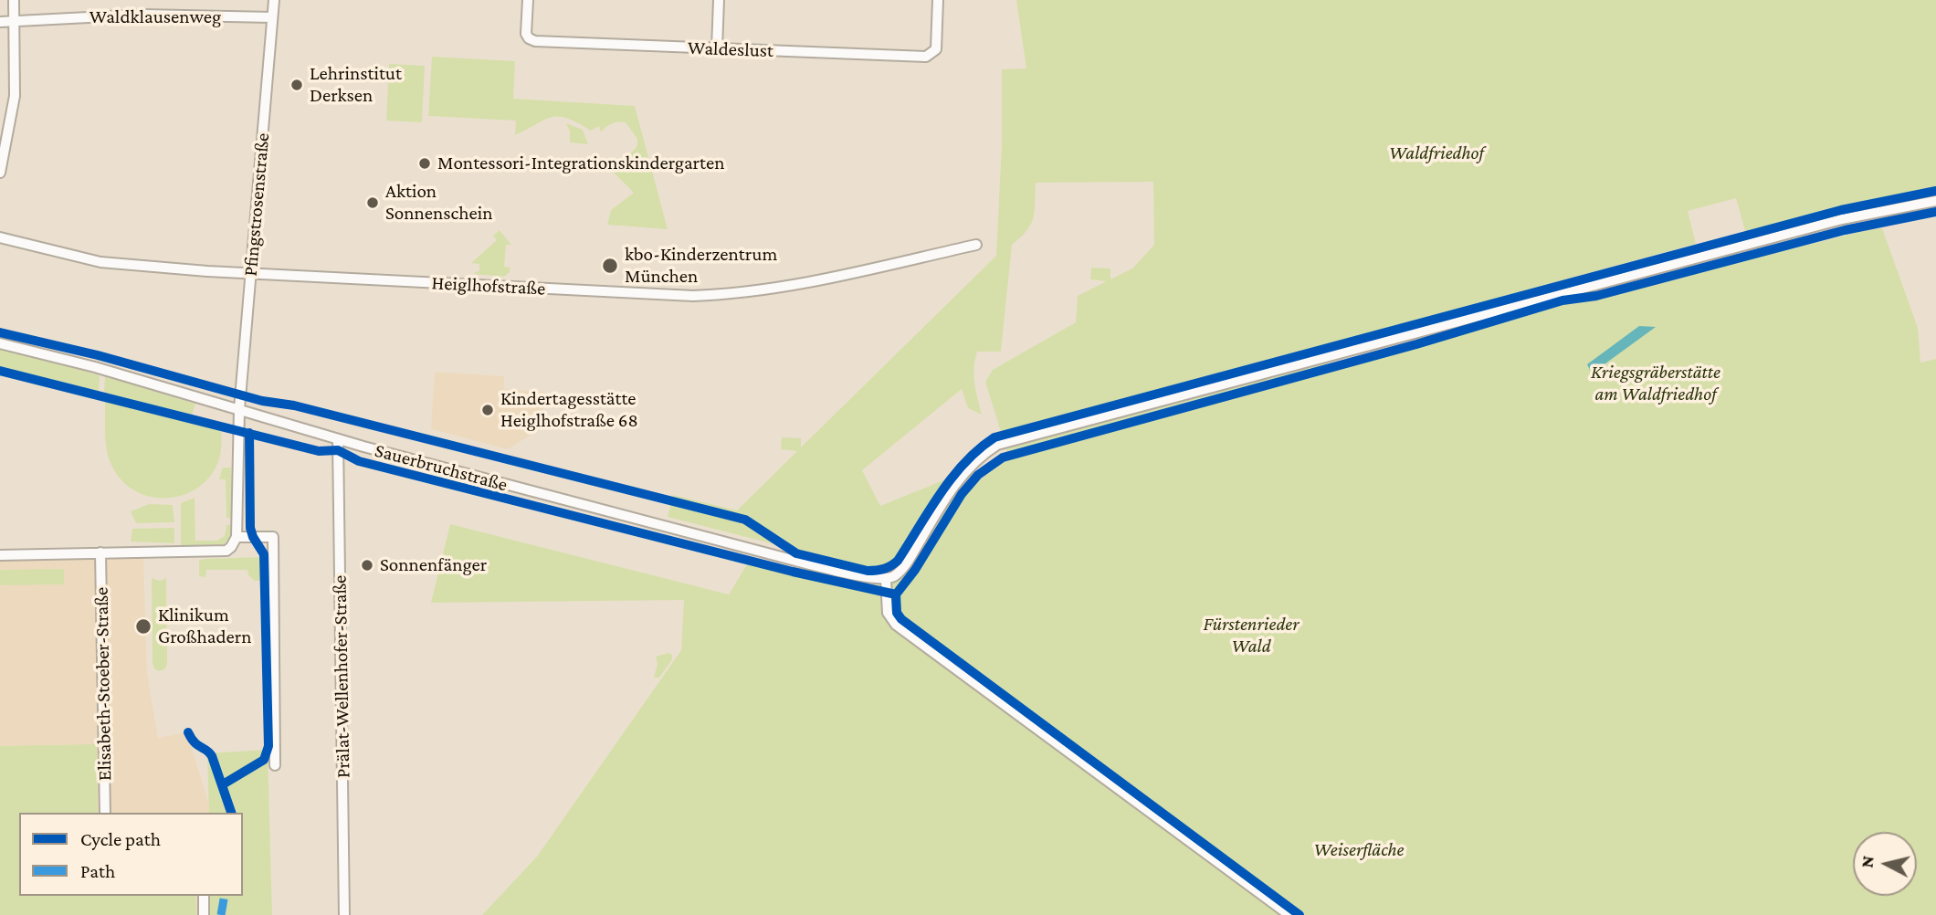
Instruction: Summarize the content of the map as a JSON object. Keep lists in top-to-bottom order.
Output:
{
  "streets": {
    "street": [
      "Waldklausenweg",
      "Waldeslust",
      "Pfingstrosenstraße",
      "Heiglhofstraße",
      "Sauerbruchstraße",
      "Prälat-Wellenhofer-Straße",
      "Elisabeth-Stoeber-Straße"
    ]
  },
  "crossings": [
    ["Waldklausenweg", "Pfingstrosenstraße"],
    ["Pfingstrosenstraße", "Heiglhofstraße"],
    ["Pfingstrosenstraße", "Sauerbruchstraße"],
    ["Sauerbruchstraße", "Prälat-Wellenhofer-Straße"]
  ],
  "parks": [
    "Waldfriedhof",
    "Kriegsgräberstätte am Waldfriedhof",
    "Fürstenrieder Wald",
    "Weiserfläche"
  ],
  "places": [
    "Lehrinstitut Derksen",
    "Montessori-Integrationskindergarten",
    "Aktion Sonnenschein",
    "kbo-Kinderzentrum München",
    "Kindertagesstätte Heiglhofstraße 68",
    "Sonnenfänger",
    "Klinikum Großhadern"
  ],
  "legend": ["Cycle path", "Path"],
  "north": "left"
}
